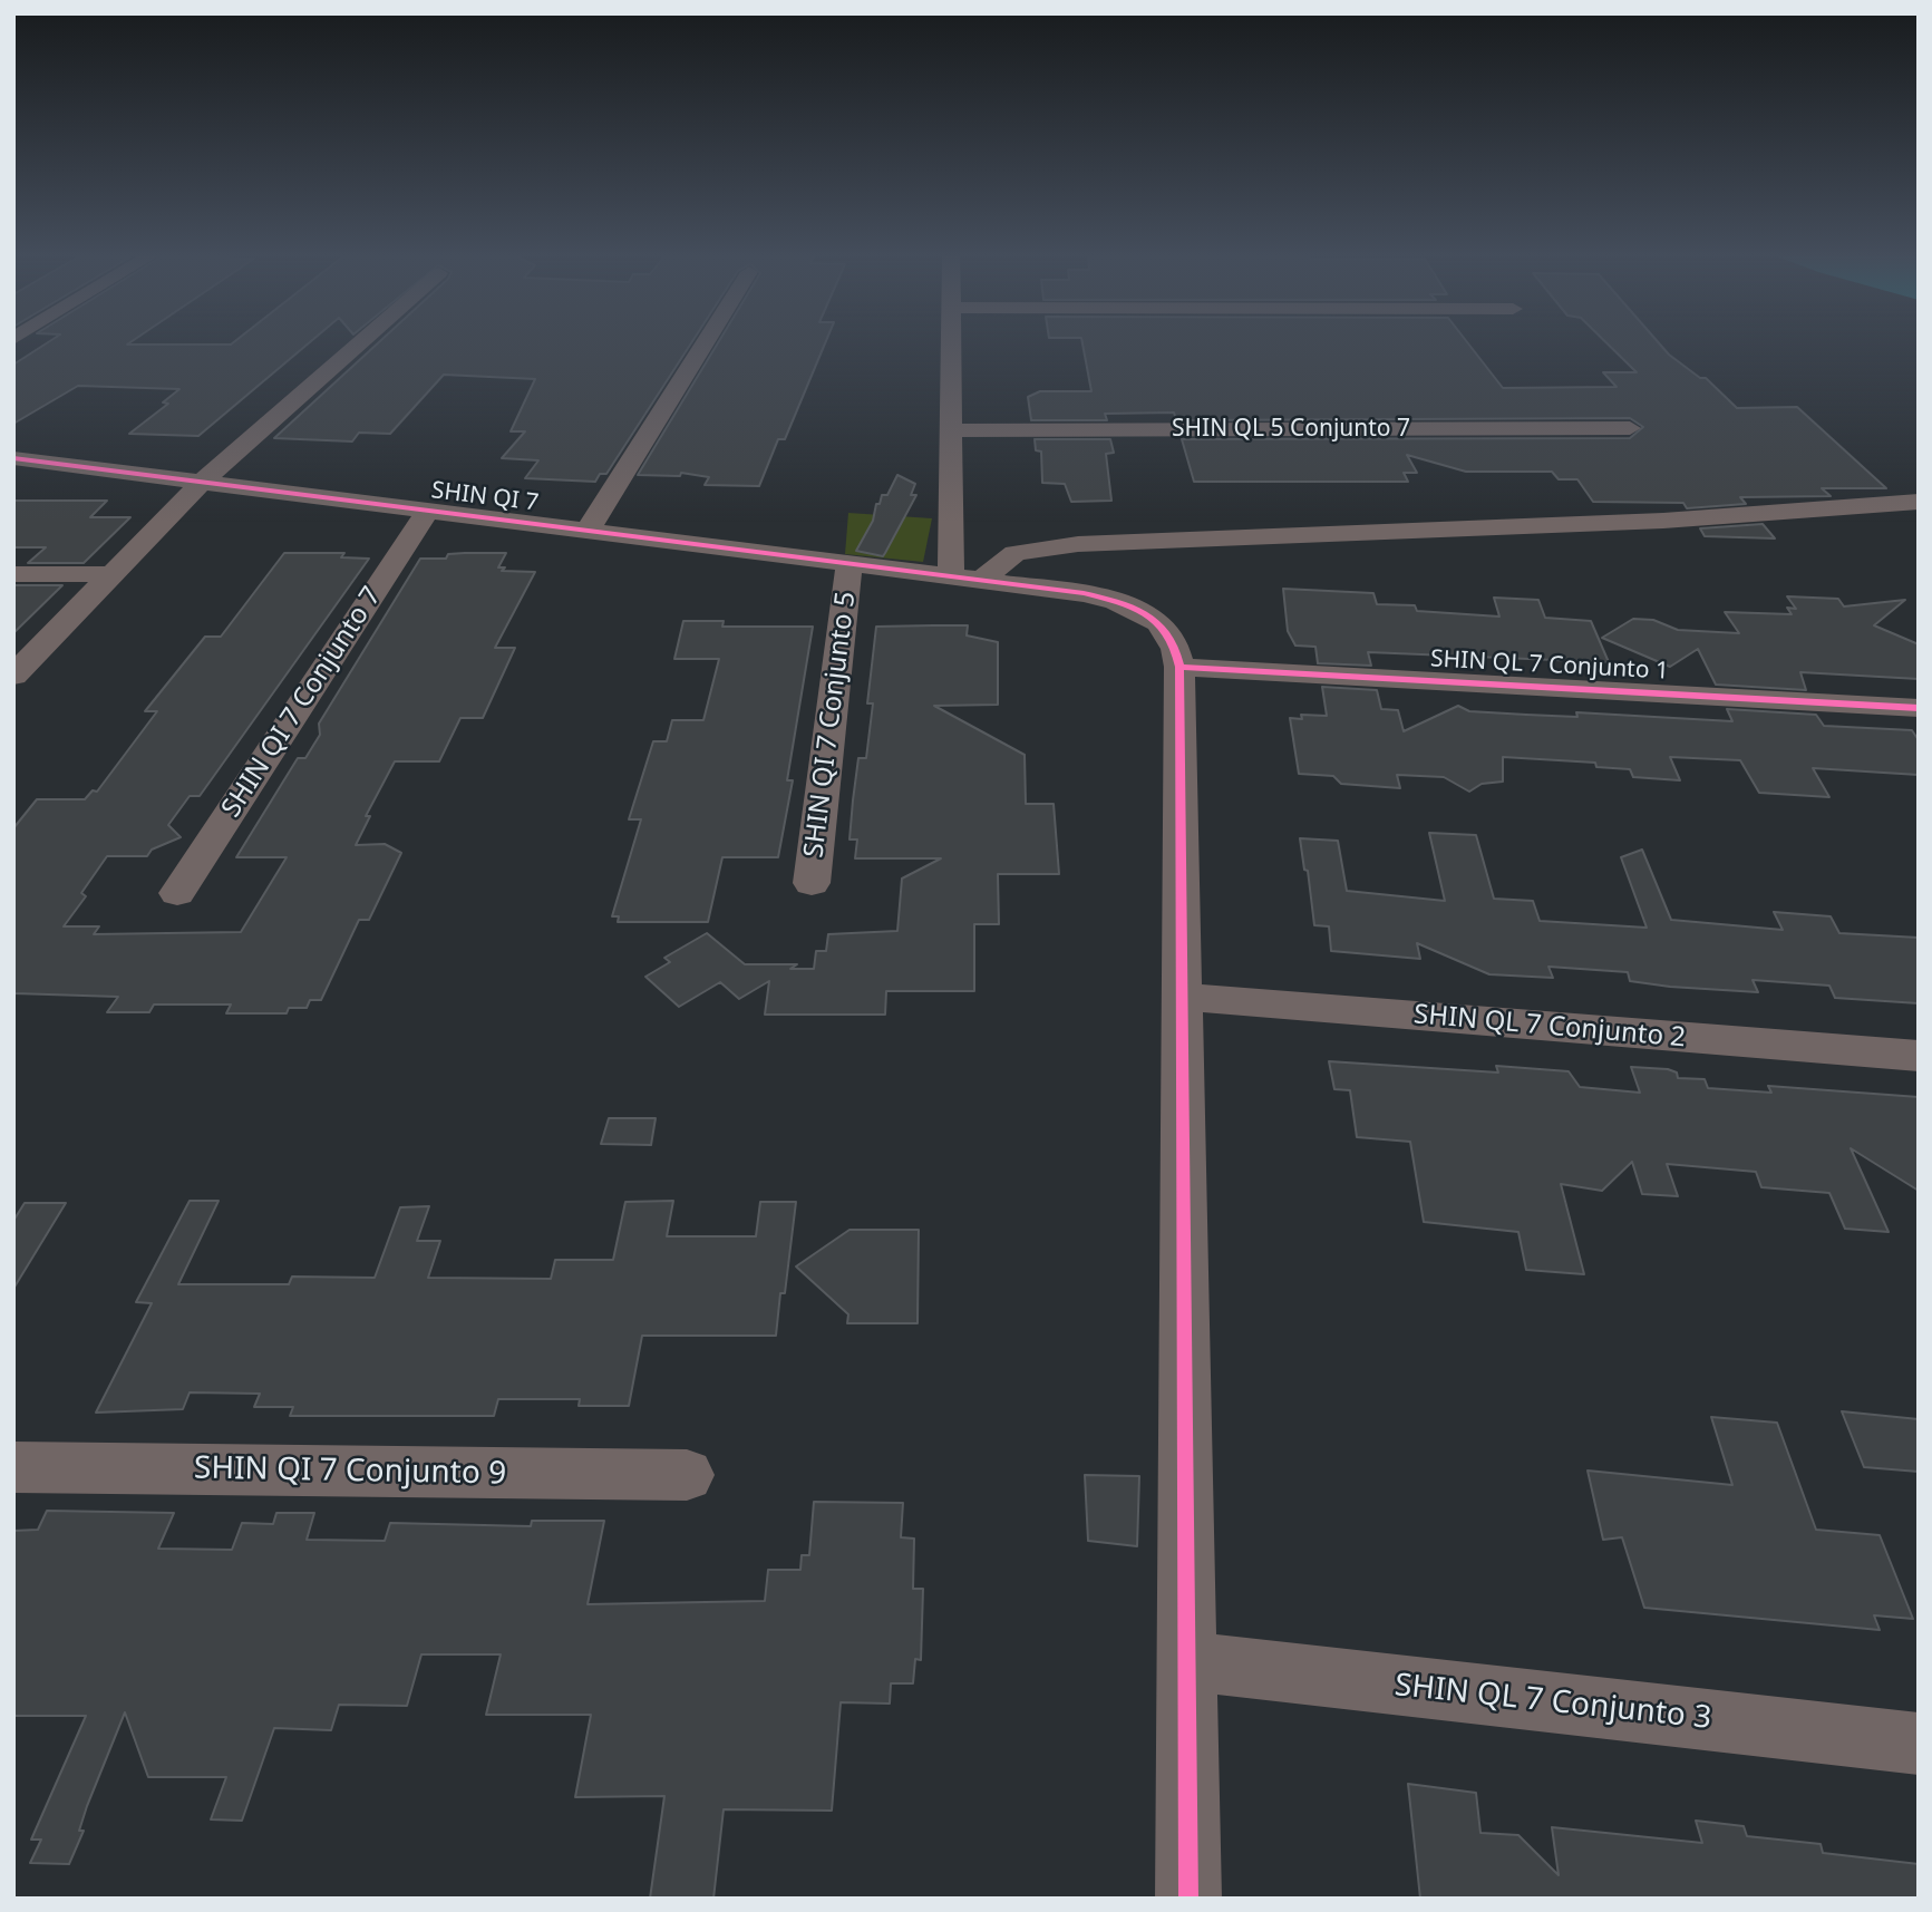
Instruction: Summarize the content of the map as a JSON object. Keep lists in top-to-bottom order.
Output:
{
  "streets": {
    "street": [
      "SHIN QL 5 Conjunto 7",
      "SHIN QI 7",
      "SHIN QL 7 Conjunto 1",
      "SHIN QI 7 Conjunto 7",
      "SHIN QI 7 Conjunto 5",
      "SHIN QL 7 Conjunto 2",
      "SHIN QI 7 Conjunto 9",
      "SHIN QL 7 Conjunto 3"
    ]
  },
  "crossings": [
    ["SHIN QI 7", "SHIN QL 7 Conjunto 1"],
    ["SHIN QI 7", "SHIN QI 7 Conjunto 7"],
    ["SHIN QI 7", "SHIN QI 7 Conjunto 5"],
    ["SHIN QI 7", "SHIN QL 7 Conjunto 2"],
    ["SHIN QI 7", "SHIN QL 7 Conjunto 3"]
  ]
}
